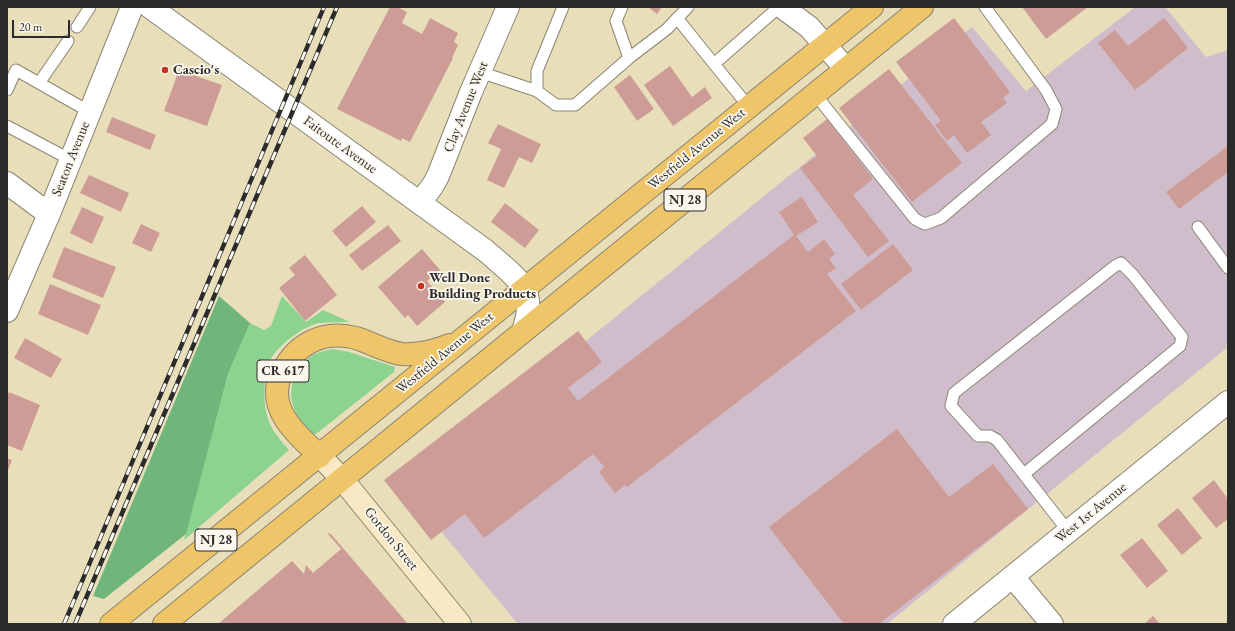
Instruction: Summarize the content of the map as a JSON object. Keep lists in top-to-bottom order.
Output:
{
  "streets": {
    "main road": [
      "Westfield Avenue West",
      "NJ 28",
      "CR 617",
      "Gordon Street"
    ],
    "street": [
      "Clay Avenue West",
      "Faitoute Avenue",
      "Seaton Avenue",
      "West 1st Avenue"
    ]
  },
  "crossings": [
    ["Clay Avenue West", "Faitoute Avenue"],
    ["Faitoute Avenue", "Westfield Avenue West"],
    ["Westfield Avenue West", "CR 617"],
    ["Westfield Avenue West", "Gordon Street"],
    ["NJ 28", "Gordon Street"],
    ["CR 617", "Gordon Street"]
  ],
  "places": ["Cascio's", "Well Done Building Products"],
  "scale_bar": "20 m"
}
